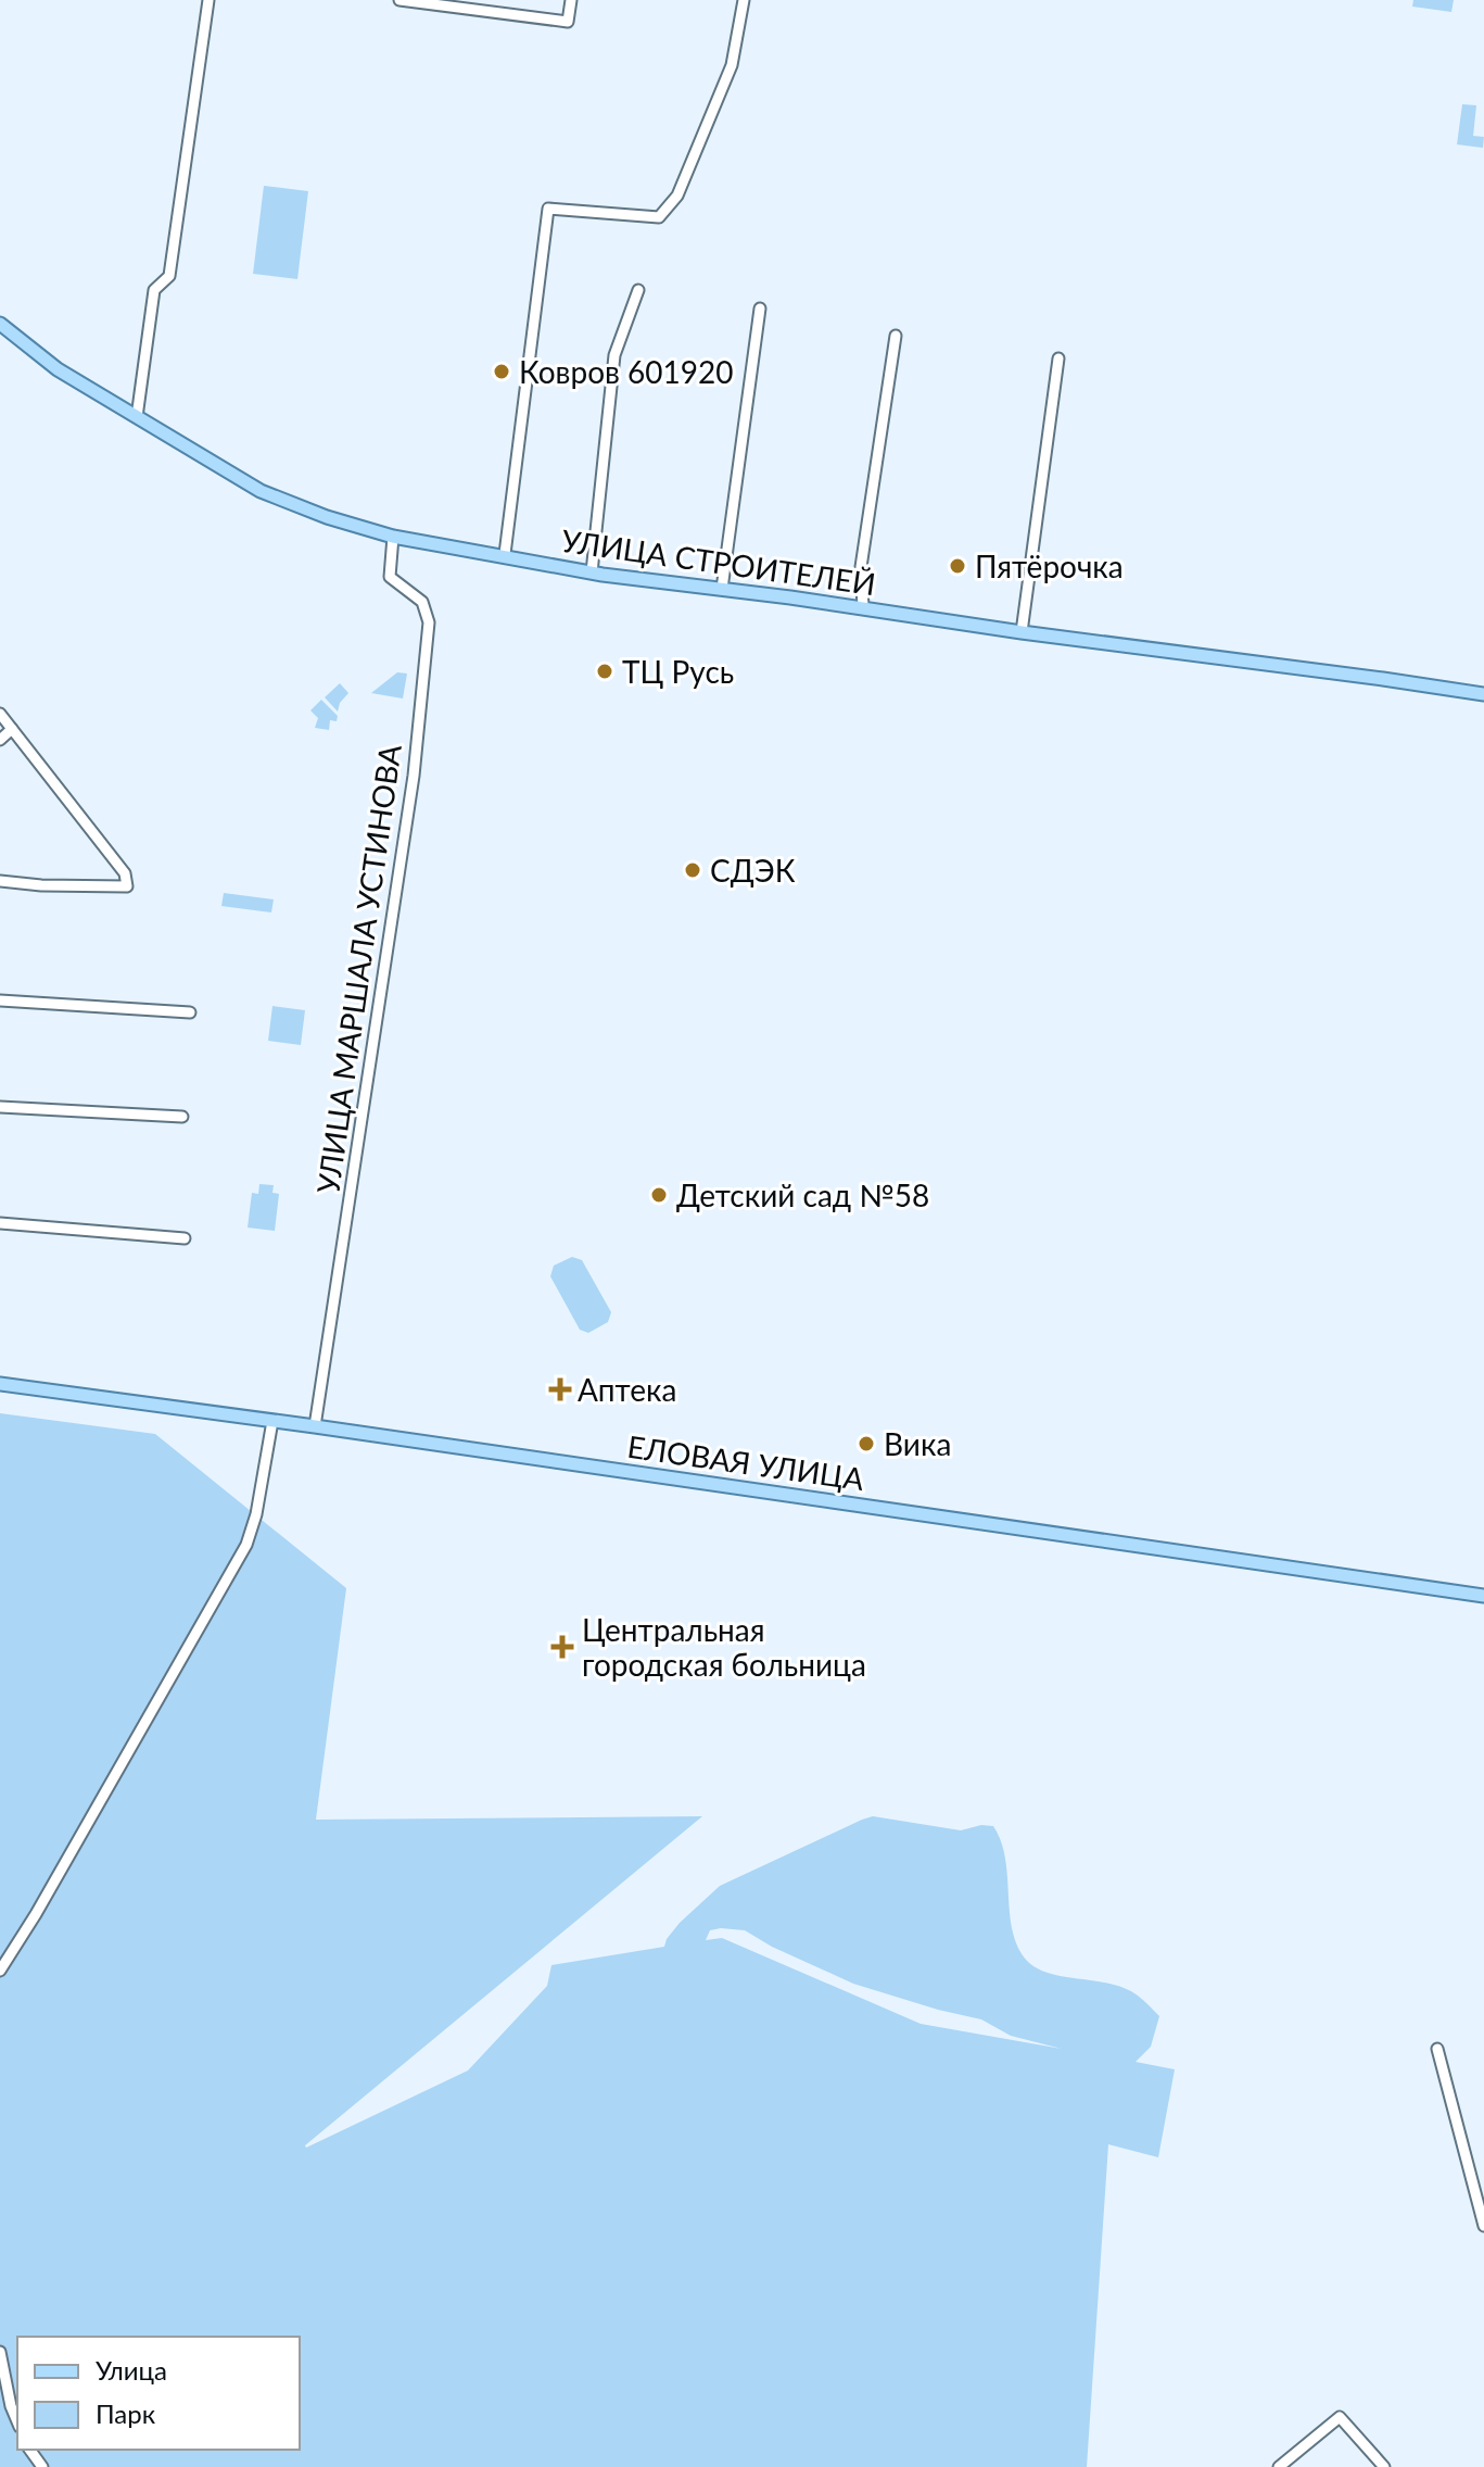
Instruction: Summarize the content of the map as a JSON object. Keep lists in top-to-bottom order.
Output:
{
  "streets": {
    "main road": ["УЛИЦА СТРОИТЕЛЕЙ", "ЕЛОВАЯ УЛИЦА"],
    "street": ["УЛИЦА МАРШАЛА УСТИНОВА"]
  },
  "crossings": [
    ["УЛИЦА СТРОИТЕЛЕЙ", "УЛИЦА МАРШАЛА УСТИНОВА"],
    ["УЛИЦА МАРШАЛА УСТИНОВА", "ЕЛОВАЯ УЛИЦА"]
  ],
  "places": {
    "other": [
      "Ковров 601920",
      "Пятёрочка",
      "ТЦ Русь",
      "СДЭК",
      "Детский сад №58",
      "Вика"
    ],
    "health": ["Аптека", "Центральная городская больница"]
  },
  "legend": ["Улица", "Парк"]
}
